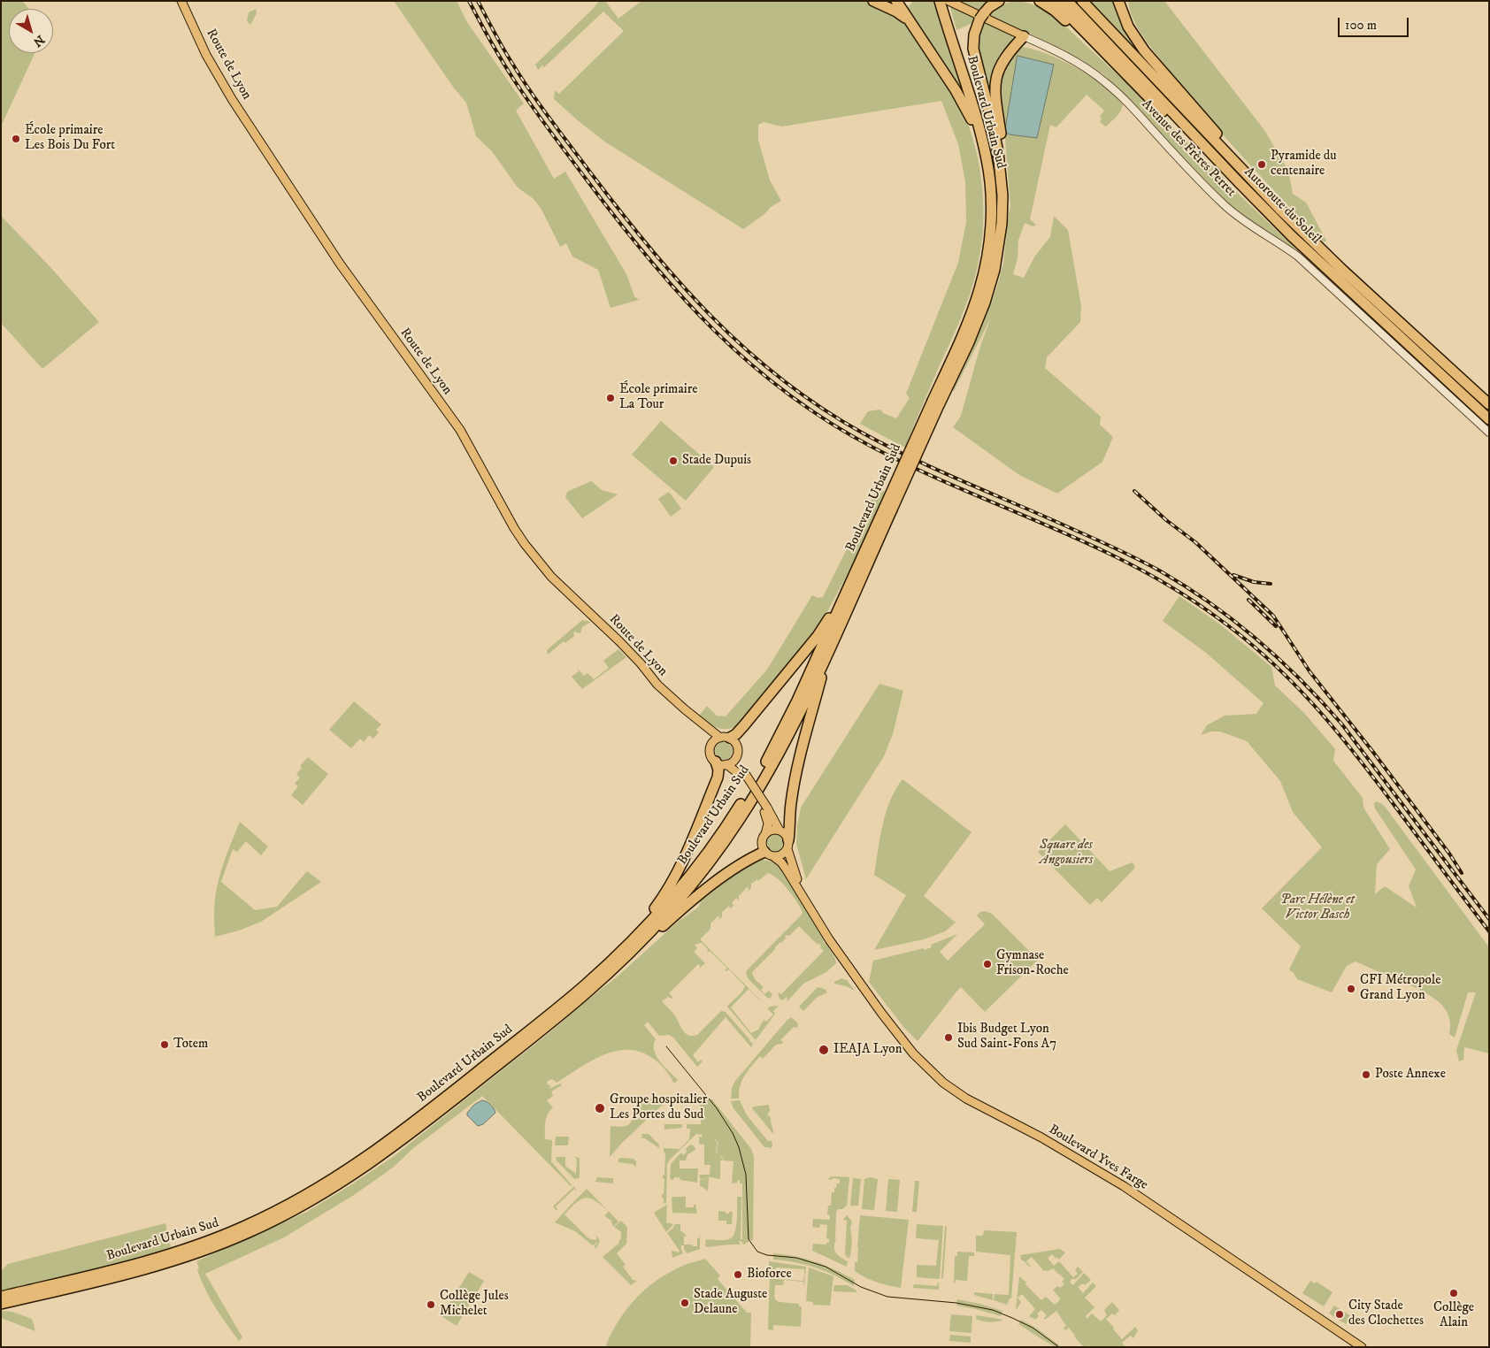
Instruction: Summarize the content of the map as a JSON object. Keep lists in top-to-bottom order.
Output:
{
  "streets": {
    "highway": ["Boulevard Urbain Sud", "Autoroute du Soleil"],
    "main road": ["Route de Lyon", "Avenue des Frères Perret", "Boulevard Yves Farge"]
  },
  "crossings": [
    ["Boulevard Urbain Sud", "Avenue des Frères Perret"]
  ],
  "parks": ["Square des Angousiers", "Parc Hélène et Victor Basch"],
  "places": [
    "École primaire Les Bois Du Fort",
    "Pyramide du centenaire",
    "École primaire La Tour",
    "Stade Dupuis",
    "Gymnase Frison-Roche",
    "CFI Métropole Grand Lyon",
    "Ibis Budget Lyon Sud Saint-Fons A7",
    "Totem",
    "IEAJA Lyon",
    "Poste Annexe",
    "Groupe hospitalier Les Portes du Sud",
    "Bioforce",
    "Collège Alain",
    "Stade Auguste Delaune",
    "Collège Jules Michelet",
    "City Stade des Clochettes"
  ],
  "scale_bar": "100 m",
  "north": "bottom right"
}
